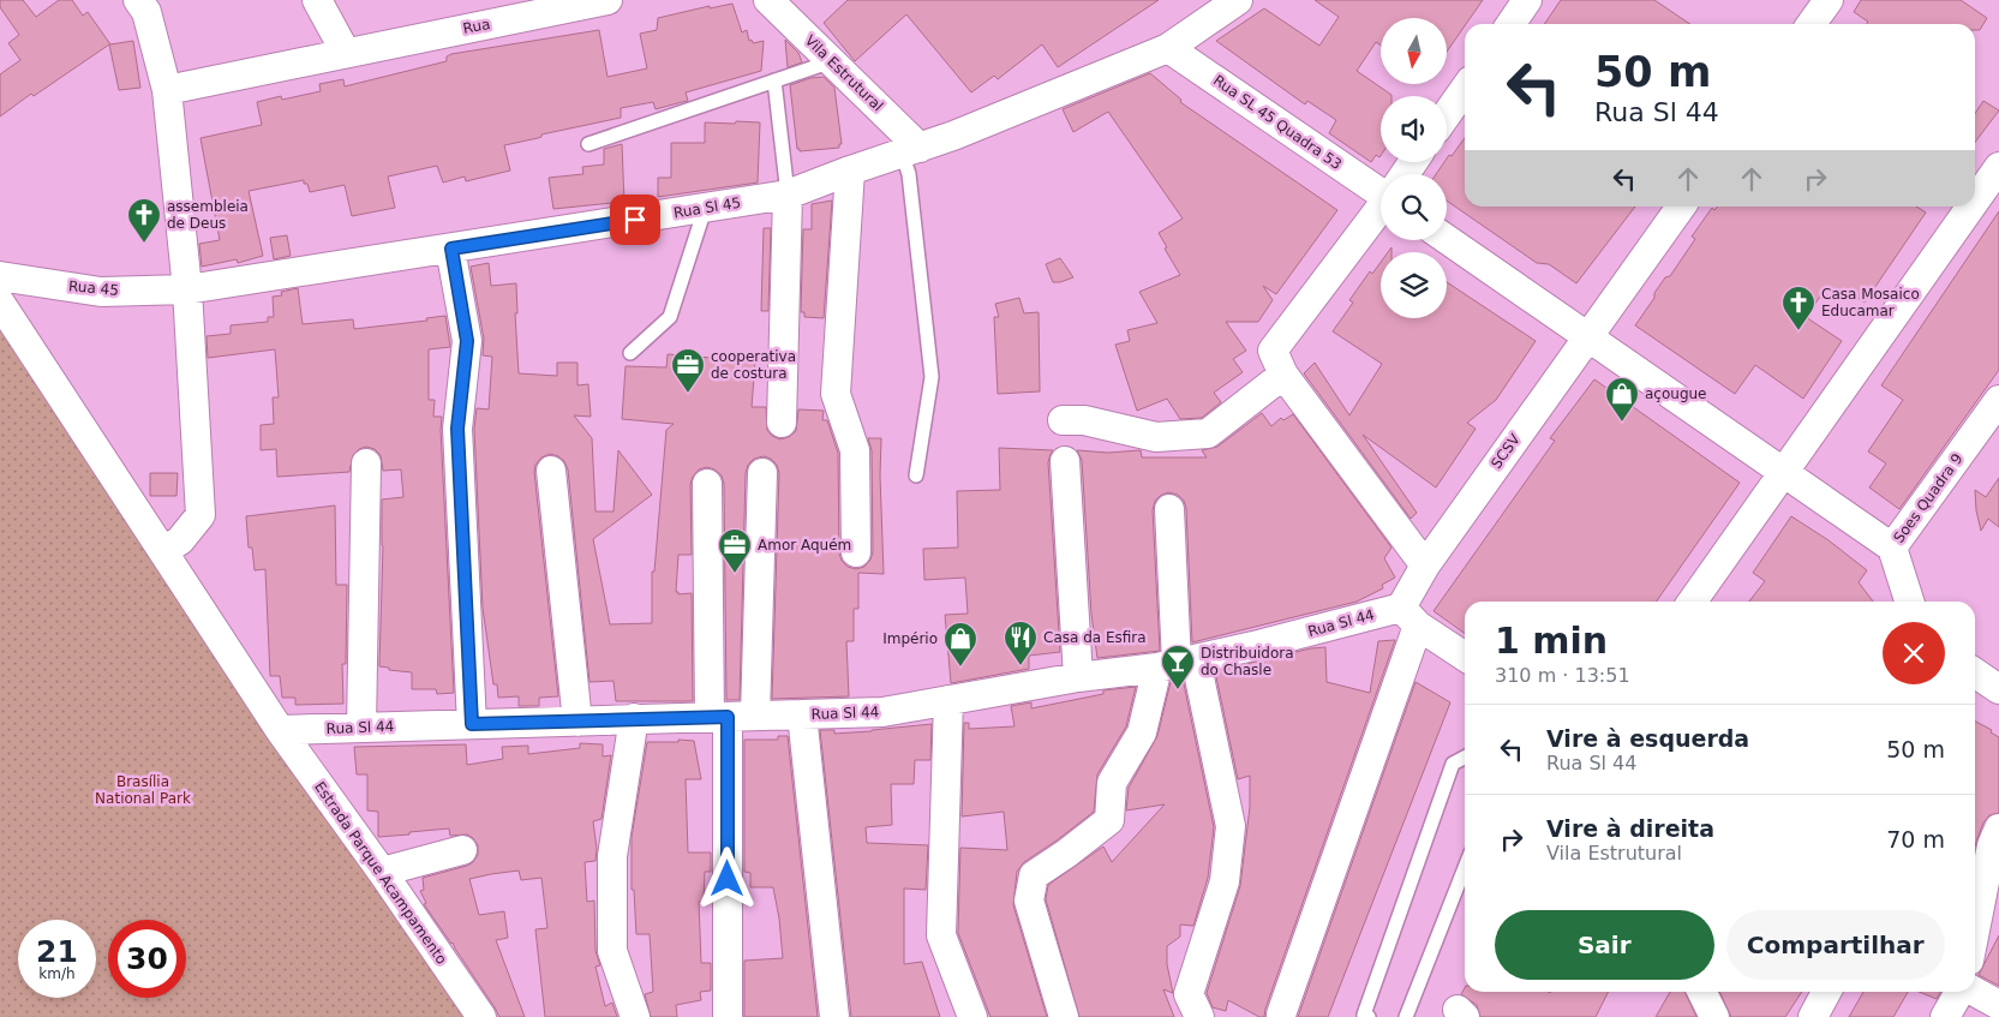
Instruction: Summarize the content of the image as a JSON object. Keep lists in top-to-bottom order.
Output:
{
  "streets": {
    "street": [
      "Rua",
      "Vila Estrutural",
      "Rua SL 45 Quadra 53",
      "Rua Sl 45",
      "Rua 45",
      "SCSV",
      "Soes Quadra 9",
      "Rua Sl 44",
      "Estrada Parque Acampamento"
    ]
  },
  "crossings": [
    ["Vila Estrutural", "Rua Sl 45"],
    ["Rua SL 45 Quadra 53", "Rua Sl 45"],
    ["Rua Sl 45", "Rua 45"],
    ["SCSV", "Soes Quadra 9"],
    ["SCSV", "Rua Sl 44"],
    ["Rua Sl 44", "Estrada Parque Acampamento"]
  ],
  "parks": ["Brasília National Park"],
  "places": {
    "church": ["assembleia de Deus", "Casa Mosaico Educamar"],
    "office": ["cooperativa de costura", "Amor Aquém"],
    "shop": ["açougue", "Império"],
    "restaurant": ["Casa da Esfira"],
    "bar": ["Distribuidora do Chasle"]
  },
  "north": "bottom",
  "page": {
    "turn": ["50 m", "Rua Sl 44"],
    "heading": ["1 min", "310 m · 13:51"],
    "list": [
      {
        "name": "Vire à esquerda",
        "note": "Rua Sl 44",
        "value": "50 m"
      },
      {
        "name": "Vire à direita",
        "note": "Vila Estrutural",
        "value": "70 m"
      }
    ],
    "buttons": ["Sair", "Compartilhar"],
    "speed": "21 km/h",
    "limit": "30"
  }
}
